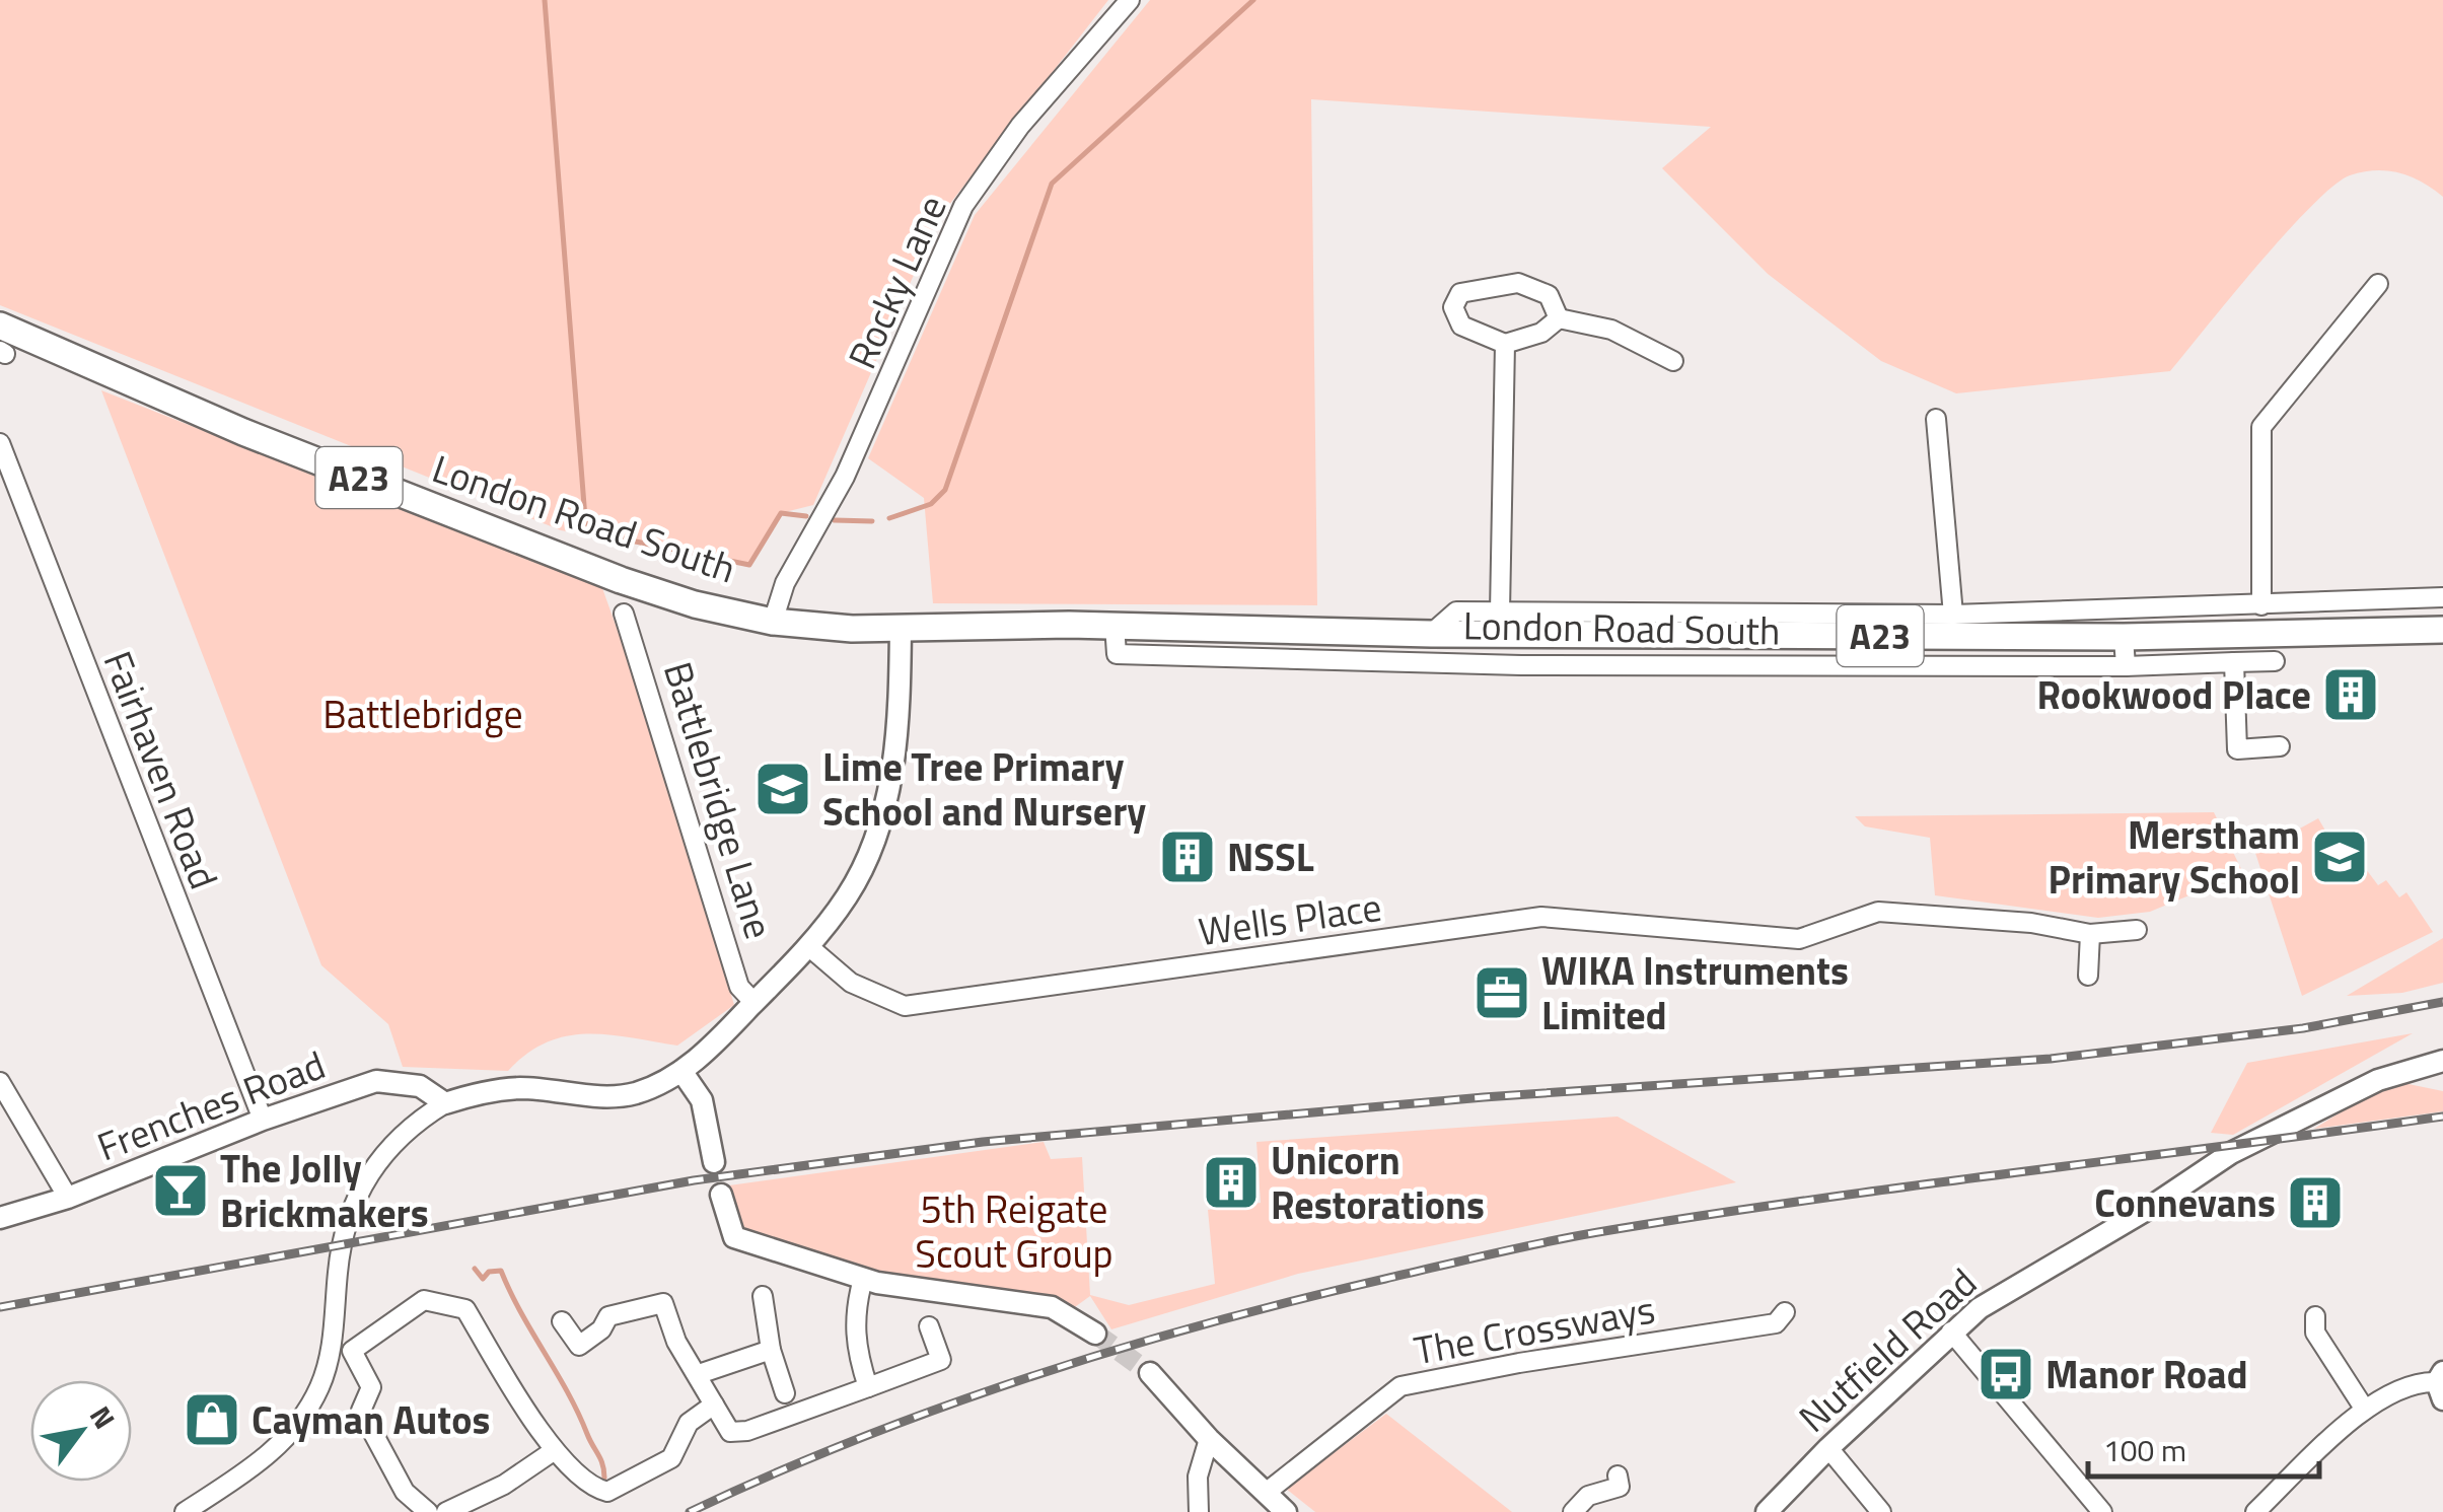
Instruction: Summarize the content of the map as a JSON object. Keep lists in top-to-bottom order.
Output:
{
  "streets": {
    "main road": ["A23", "London Road South"],
    "street": [
      "Rocky Lane",
      "Fairhaven Road",
      "Battlebridge Lane",
      "Wells Place",
      "Frenches Road",
      "The Crossways",
      "Nutfield Road"
    ]
  },
  "crossings": [
    ["Rocky Lane", "London Road South"],
    ["Fairhaven Road", "Frenches Road"]
  ],
  "parks": ["Battlebridge", "5th Reigate Scout Group"],
  "places": {
    "building": [
      "Rookwood Place",
      "NSSL",
      "Unicorn Restorations",
      "Connevans"
    ],
    "school or university": ["Lime Tree Primary School and Nursery", "Merstham Primary School"],
    "office": ["WIKA Instruments Limited"],
    "bar": ["The Jolly Brickmakers"],
    "bus stop": ["Manor Road"],
    "shop": ["Cayman Autos"]
  },
  "scale_bar": "100 m",
  "north": "top right"
}
